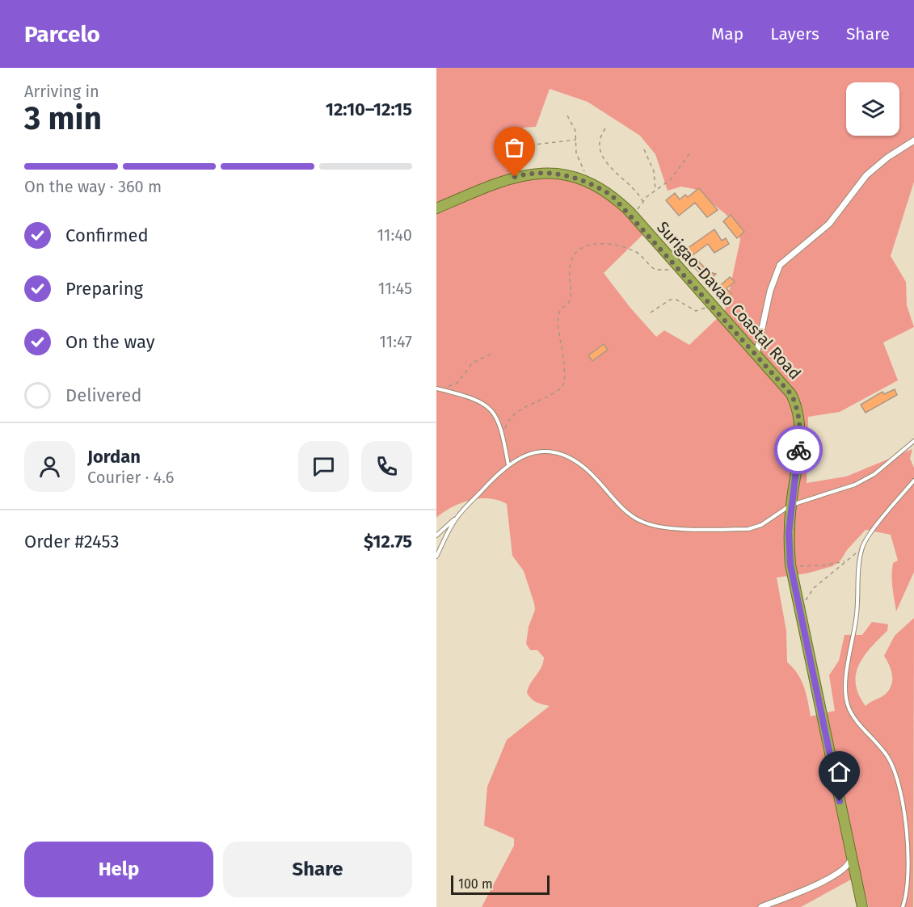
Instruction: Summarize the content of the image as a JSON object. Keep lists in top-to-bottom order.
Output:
{
  "streets": {
    "highway": ["Surigao-Davao Coastal Road"]
  },
  "scale_bar": "100 m",
  "page": {
    "header": "Parcelo",
    "nav": ["Map", "Layers", "Share"],
    "heading": ["3 min", "Arriving in", "12:10–12:15"],
    "panel": [
      "Jordan",
      "Courier · 4.6",
      "Order #2453",
      "$12.75"
    ],
    "bar": "On the way · 360 m",
    "list": [
      ["Confirmed", "11:40"],
      ["Preparing", "11:45"],
      ["On the way", "11:47"],
      "Delivered"
    ],
    "buttons": ["Help", "Share"],
    "scale": "100 m"
  }
}
